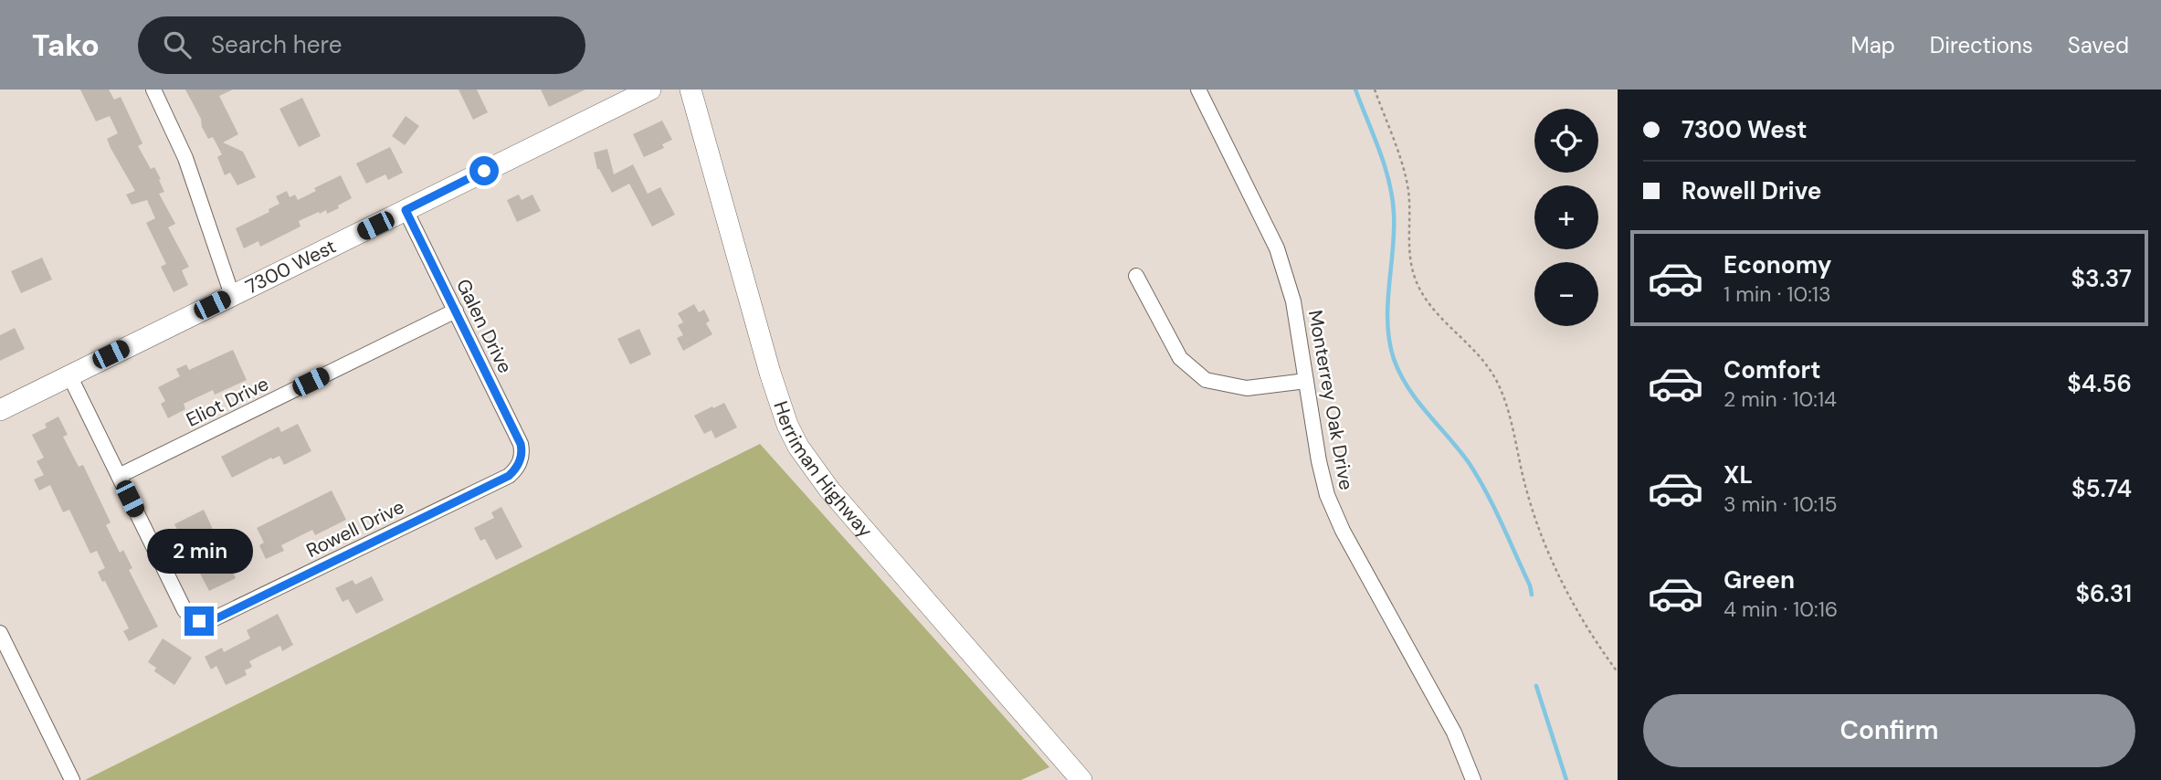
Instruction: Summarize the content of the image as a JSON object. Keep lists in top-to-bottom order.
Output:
{
  "streets": {
    "main road": ["7300 West", "Herriman Highway"],
    "street": [
      "Galen Drive",
      "Monterrey Oak Drive",
      "Eliot Drive",
      "Rowell Drive"
    ]
  },
  "crossings": [
    ["7300 West", "Galen Drive"],
    ["Galen Drive", "Eliot Drive"],
    ["Galen Drive", "Rowell Drive"],
    ["Eliot Drive", "Rowell Drive"]
  ],
  "page": {
    "header": "Tako",
    "search": "Search here",
    "nav": ["Map", "Directions", "Saved"],
    "banner": ["7300 West", "Rowell Drive"],
    "map_buttons": ["+", "−"],
    "list": [
      {
        "name": "Economy",
        "note": "1 min · 10:13",
        "value": "$3.37"
      },
      {
        "name": "Comfort",
        "note": "2 min · 10:14",
        "value": "$4.56"
      },
      {
        "name": "XL",
        "note": "3 min · 10:15",
        "value": "$5.74"
      },
      {
        "name": "Green",
        "note": "4 min · 10:16",
        "value": "$6.31"
      }
    ],
    "bubble": "2 min",
    "buttons": "Confirm"
  }
}
